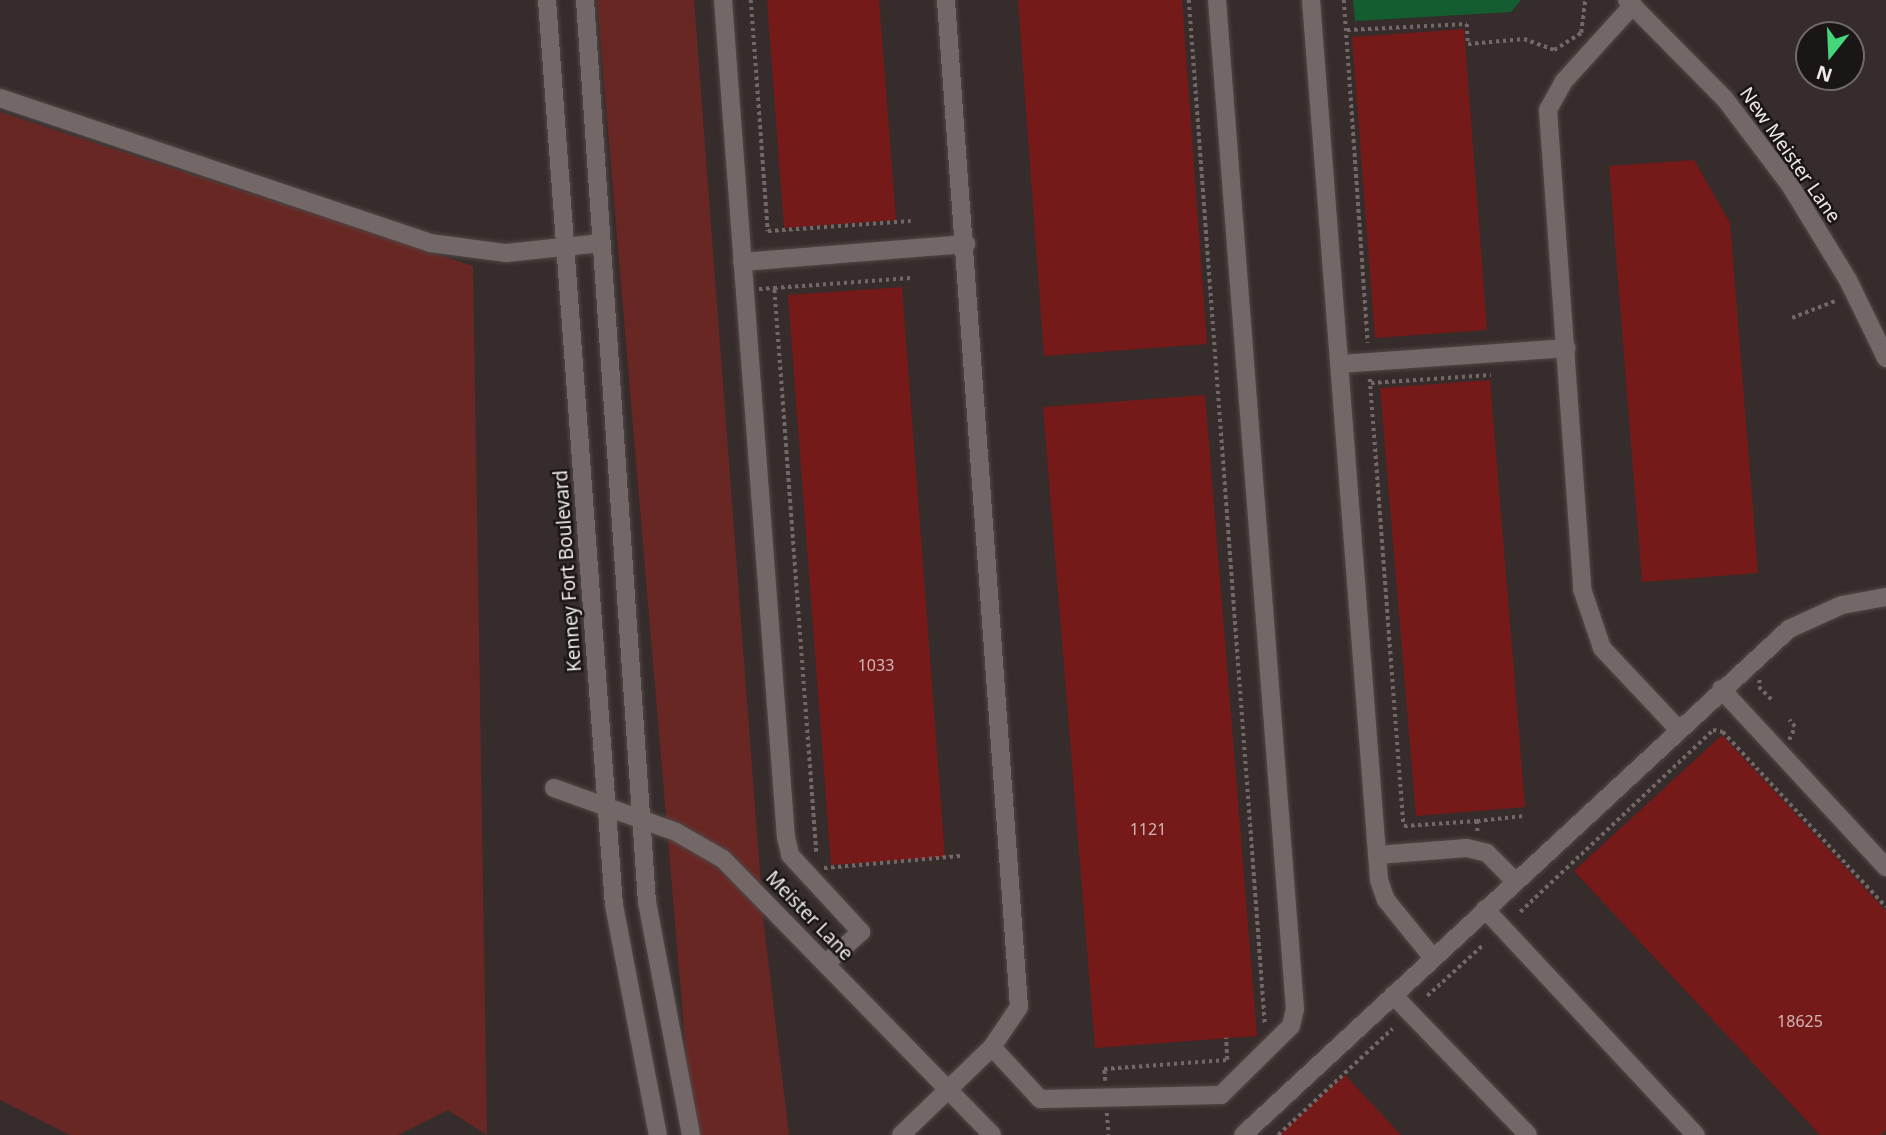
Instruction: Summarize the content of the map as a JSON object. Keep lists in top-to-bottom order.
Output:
{
  "streets": {
    "street": ["New Meister Lane", "Kenney Fort Boulevard", "Meister Lane"]
  },
  "crossings": [
    ["Kenney Fort Boulevard", "Meister Lane"]
  ],
  "house_numbers": ["1033", "1121", "18625"],
  "north": "bottom"
}
